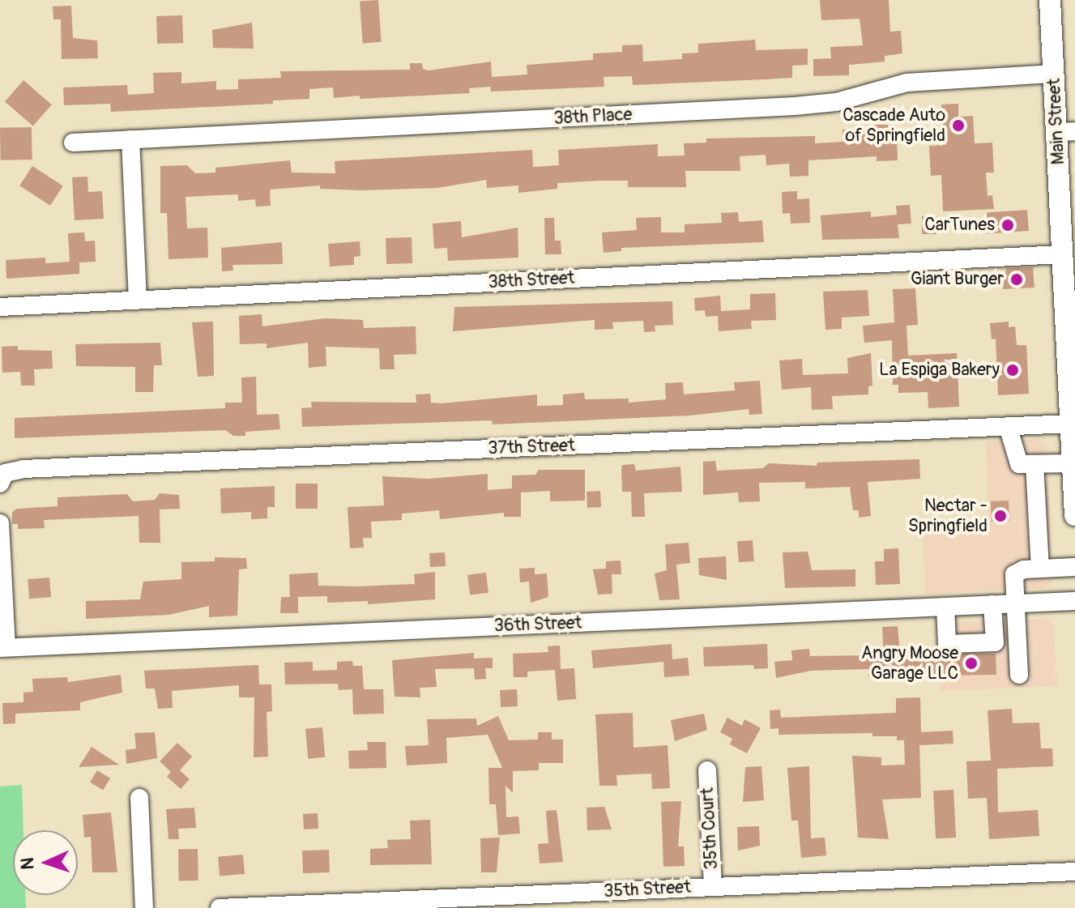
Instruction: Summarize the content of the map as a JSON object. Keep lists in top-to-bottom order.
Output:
{
  "streets": {
    "main road": ["Main Street"],
    "street": [
      "38th Place",
      "38th Street",
      "37th Street",
      "36th Street",
      "35th Court",
      "35th Street"
    ]
  },
  "crossings": [
    ["38th Place", "Main Street"],
    ["Main Street", "38th Street"],
    ["Main Street", "37th Street"],
    ["35th Court", "35th Street"]
  ],
  "places": [
    "Cascade Auto of Springfield",
    "CarTunes",
    "Giant Burger",
    "La Espiga Bakery",
    "Nectar - Springfield",
    "Angry Moose Garage LLC"
  ],
  "north": "left"
}
